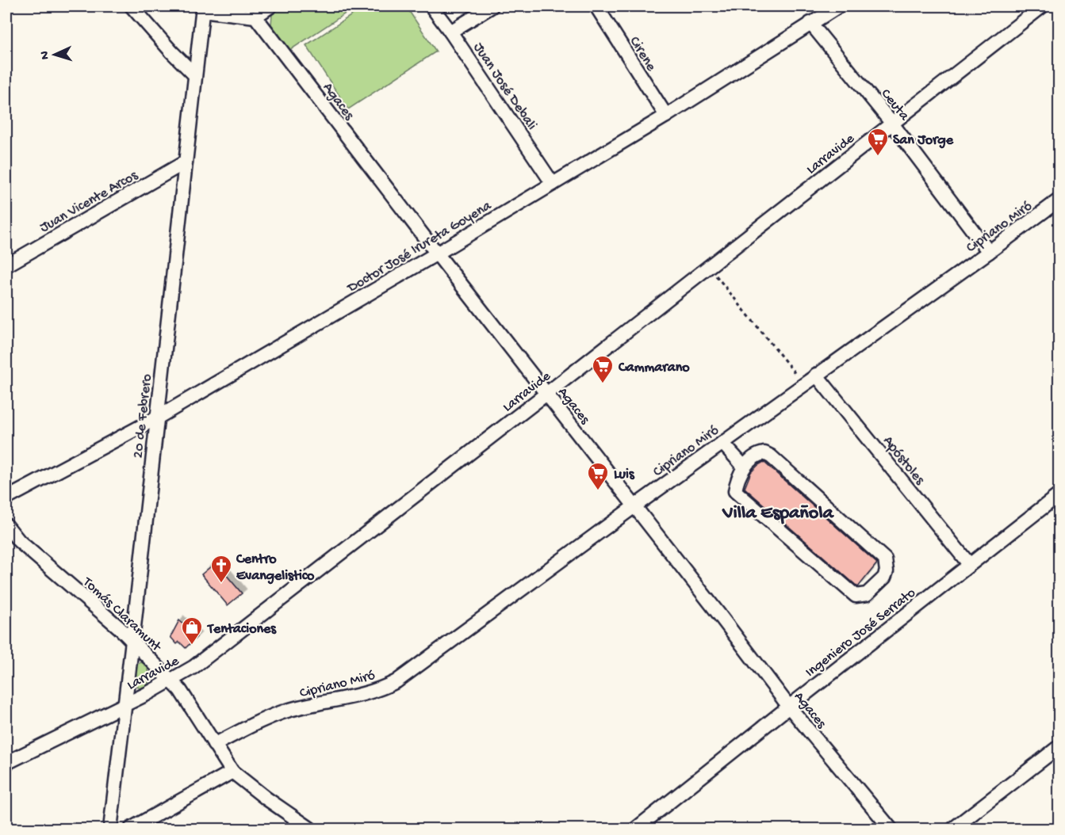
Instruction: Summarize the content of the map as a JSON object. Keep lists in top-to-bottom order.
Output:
{
  "streets": {
    "street": [
      "Cirene",
      "Juan José Debali",
      "Agaces",
      "Ceuta",
      "Larravide",
      "Juan Vicente Arcos",
      "Cipriano Miró",
      "Doctor José Irureta Goyena",
      "20 de Febrero",
      "Apóstoles",
      "Tomás Claramunt",
      "Ingeniero José Serrato"
    ]
  },
  "crossings": [
    ["Cirene", "Doctor José Irureta Goyena"],
    ["Juan José Debali", "Doctor José Irureta Goyena"],
    ["Agaces", "Larravide"],
    ["Agaces", "Cipriano Miró"],
    ["Agaces", "Doctor José Irureta Goyena"],
    ["Agaces", "Ingeniero José Serrato"],
    ["Ceuta", "Larravide"],
    ["Ceuta", "Cipriano Miró"],
    ["Ceuta", "Doctor José Irureta Goyena"],
    ["Larravide", "20 de Febrero"],
    ["Larravide", "Tomás Claramunt"],
    ["Juan Vicente Arcos", "20 de Febrero"],
    ["Cipriano Miró", "Apóstoles"],
    ["Cipriano Miró", "Tomás Claramunt"],
    ["Doctor José Irureta Goyena", "20 de Febrero"],
    ["20 de Febrero", "Tomás Claramunt"],
    ["Apóstoles", "Ingeniero José Serrato"]
  ],
  "districts": ["Villa Española"],
  "places": {
    "supermarket": ["San Jorge", "Cammarano", "Luis"],
    "church": ["Centro Evangelistico"],
    "shop": ["Tentaciones"]
  },
  "north": "left"
}
